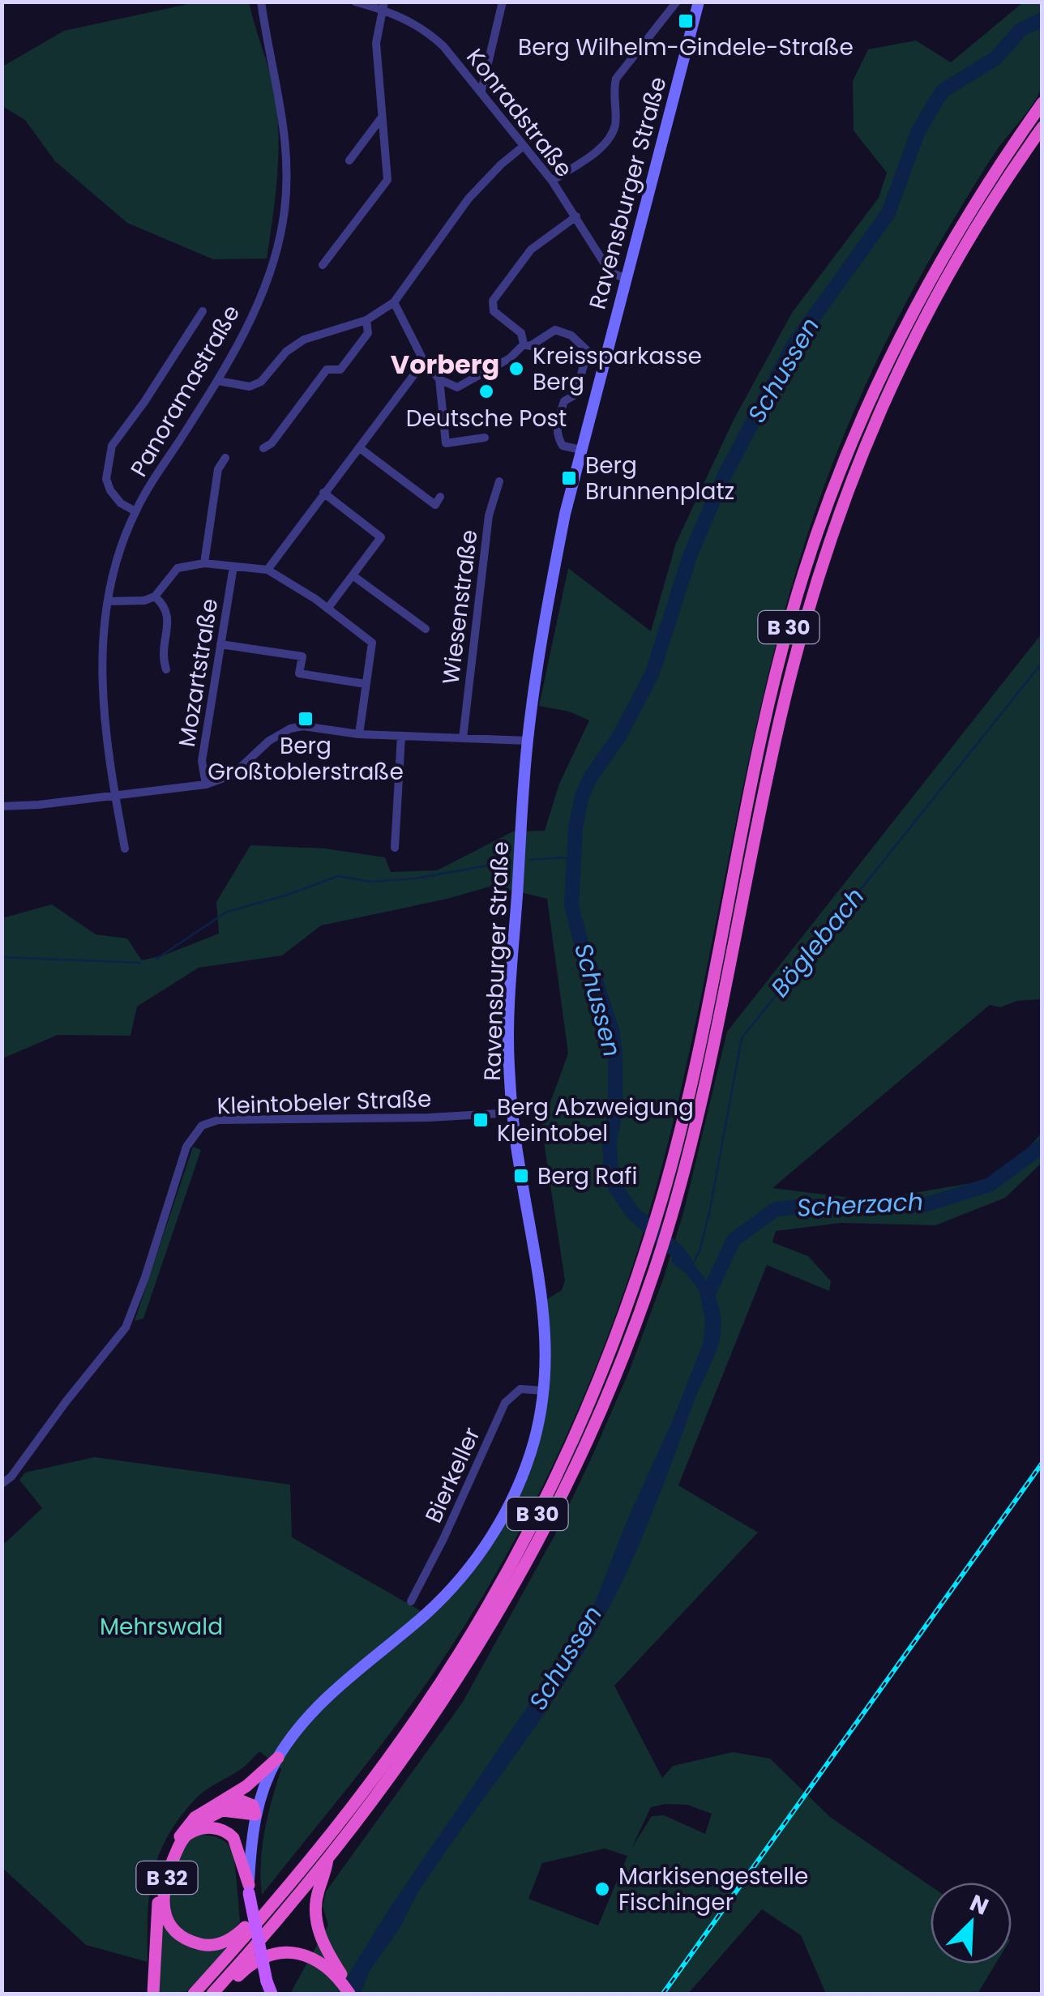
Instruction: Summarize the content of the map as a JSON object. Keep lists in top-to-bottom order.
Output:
{
  "streets": {
    "highway": ["B 30", "B 32"],
    "main road": ["Ravensburger Straße"],
    "street": [
      "Konradstraße",
      "Panoramastraße",
      "Wiesenstraße",
      "Mozartstraße",
      "Kleintobeler Straße",
      "Bierkeller"
    ]
  },
  "crossings": [
    ["Konradstraße", "Ravensburger Straße"],
    ["Ravensburger Straße", "Kleintobeler Straße"],
    ["Ravensburger Straße", "Bierkeller"],
    ["Ravensburger Straße", "B 32"],
    ["B 30", "B 32"]
  ],
  "districts": ["Vorberg"],
  "water": ["Schussen", "Böglebach", "Scherzach"],
  "parks": ["Mehrswald"],
  "places": {
    "transit": [
      "Berg Wilhelm-Gindele-Straße",
      "Berg Brunnenplatz",
      "Berg Großtoblerstraße",
      "Berg Abzweigung Kleintobel",
      "Berg Rafi"
    ],
    "other": ["Kreissparkasse Berg", "Deutsche Post", "Markisengestelle Fischinger"]
  },
  "north": "top right"
}
